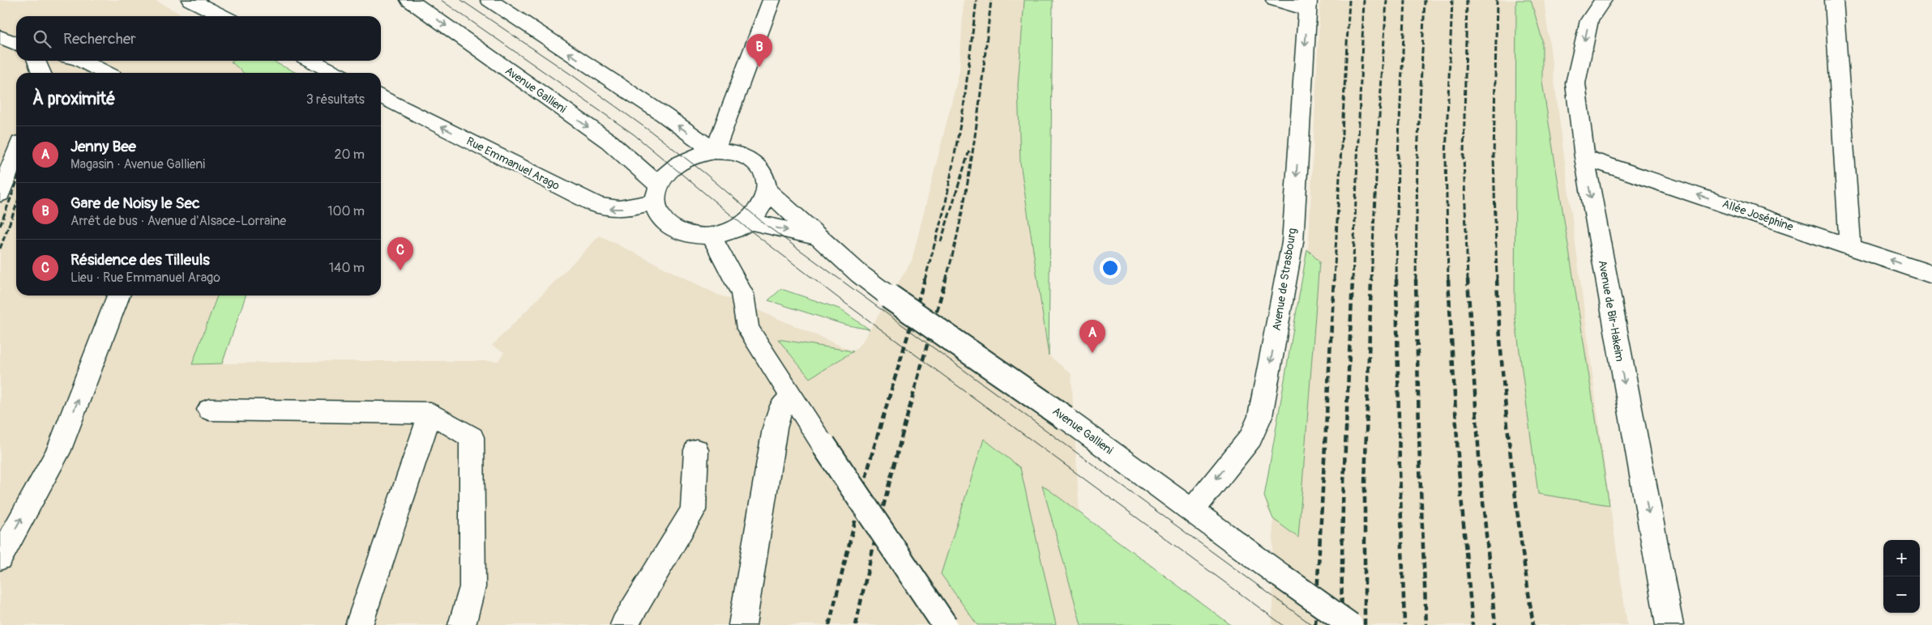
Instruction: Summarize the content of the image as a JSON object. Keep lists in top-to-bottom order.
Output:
{
  "streets": {
    "street": [
      "Avenue Gallieni",
      "Rue Emmanuel Arago",
      "Allée Joséphine",
      "Avenue de Strasbourg",
      "Avenue de Bir-Hakeim"
    ]
  },
  "crossings": [
    ["Avenue Gallieni", "Rue Emmanuel Arago"],
    ["Avenue Gallieni", "Avenue de Strasbourg"],
    ["Allée Joséphine", "Avenue de Bir-Hakeim"]
  ],
  "one_way": ["Allée Joséphine", "Avenue de Strasbourg", "Avenue de Bir-Hakeim"],
  "page": {
    "search": "Rechercher",
    "pins": ["B", "C", "A"],
    "heading": ["À proximité", "3 résultats"],
    "list": [
      {
        "mark": "A",
        "name": "Jenny Bee",
        "note": "Magasin · Avenue Gallieni",
        "value": "20 m"
      },
      {
        "mark": "B",
        "name": "Gare de Noisy le Sec",
        "note": "Arrêt de bus · Avenue d'Alsace-Lorraine",
        "value": "100 m"
      },
      {
        "mark": "C",
        "name": "Résidence des Tilleuls",
        "note": "Lieu · Rue Emmanuel Arago",
        "value": "140 m"
      }
    ],
    "map_buttons": ["+", "−"]
  }
}
